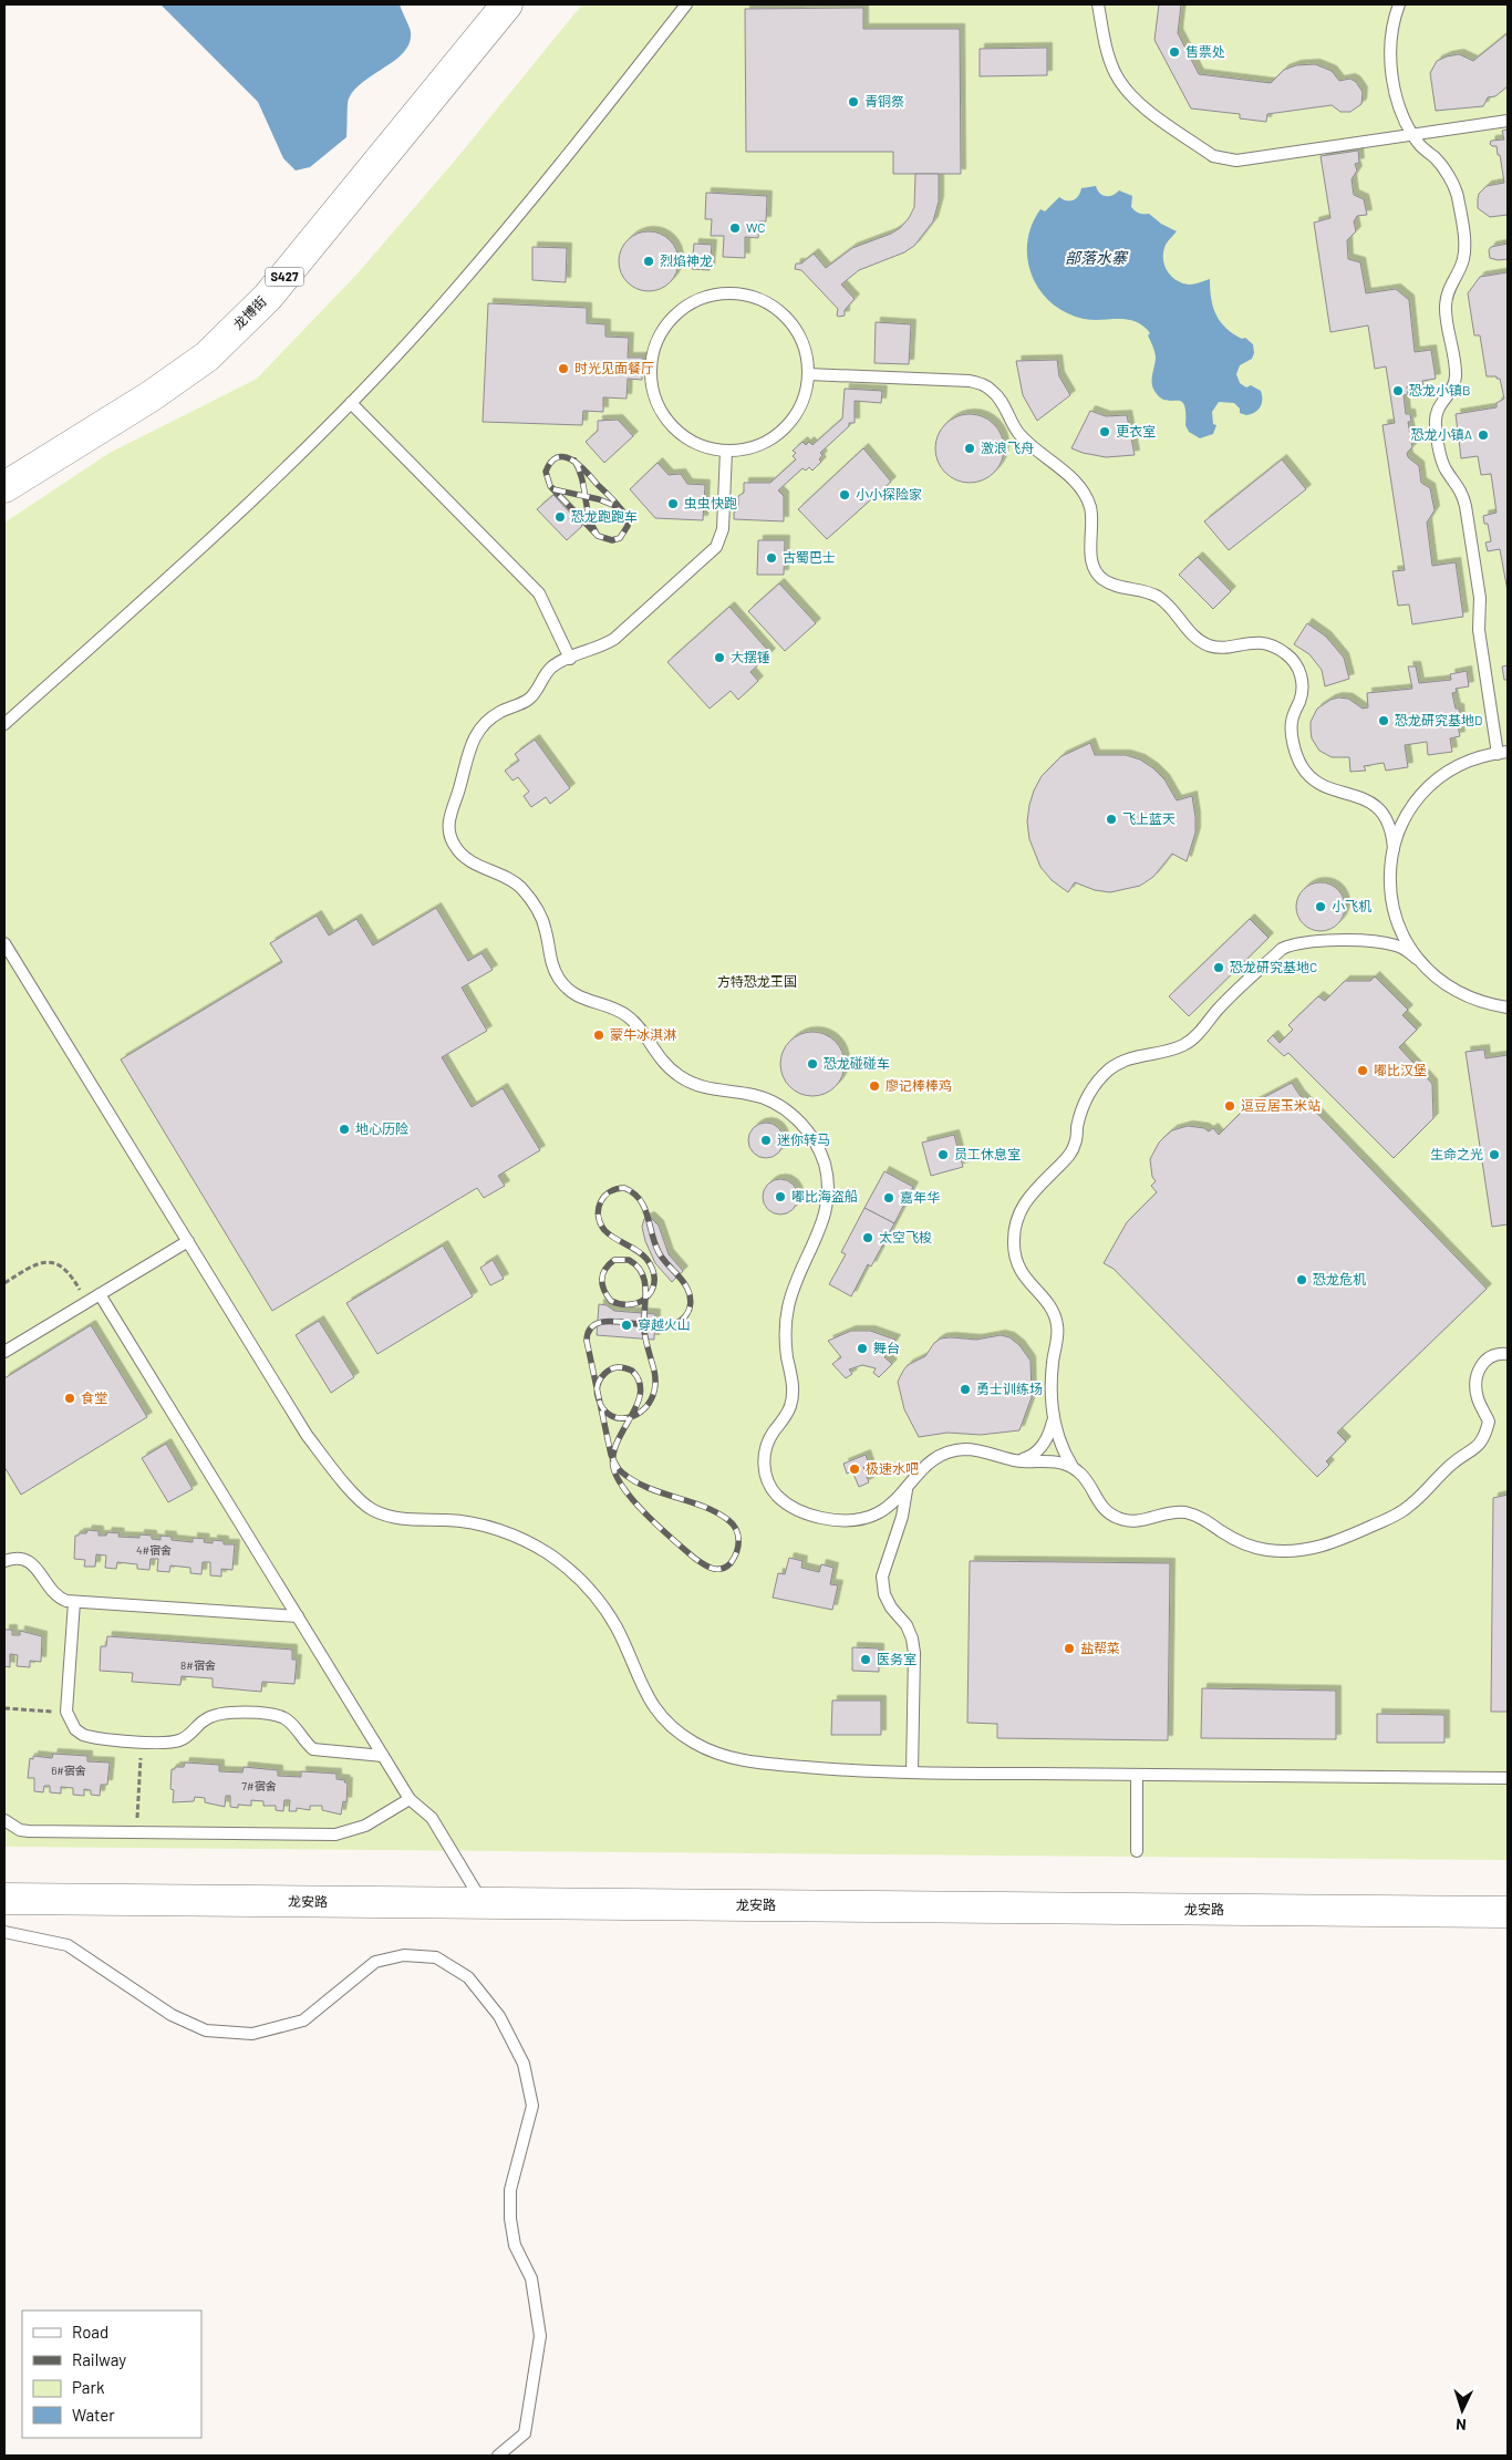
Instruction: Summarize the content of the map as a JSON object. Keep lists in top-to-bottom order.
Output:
{
  "streets": {
    "main road": ["S427", "龙博街", "龙安路"]
  },
  "water": ["部落水寨"],
  "parks": ["方特恐龙王国"],
  "places": [
    "售票处",
    "青铜祭",
    "WC",
    "烈焰神龙",
    "时光见面餐厅",
    "恐龙小镇B",
    "更衣室",
    "恐龙小镇A",
    "激浪飞舟",
    "小小探险家",
    "虫虫快跑",
    "恐龙跑跑车",
    "古蜀巴士",
    "大摆锤",
    "恐龙研究基地D",
    "飞上蓝天",
    "小飞机",
    "恐龙研究基地C",
    "蒙牛冰淇淋",
    "恐龙碰碰车",
    "嘟比汉堡",
    "廖记棒棒鸡",
    "逗豆居玉米站",
    "地心历险",
    "迷你转马",
    "员工休息室",
    "生命之光",
    "嘟比海盗船",
    "嘉年华",
    "太空飞梭",
    "恐龙危机",
    "穿越火山",
    "舞台",
    "勇士训练场",
    "食堂",
    "极速水吧",
    "盐帮菜",
    "医务室"
  ],
  "house_numbers": [
    "4#宿舍",
    "8#宿舍",
    "6#宿舍",
    "7#宿舍"
  ],
  "legend": [
    "Road",
    "Railway",
    "Park",
    "Water"
  ],
  "north": "bottom"
}
